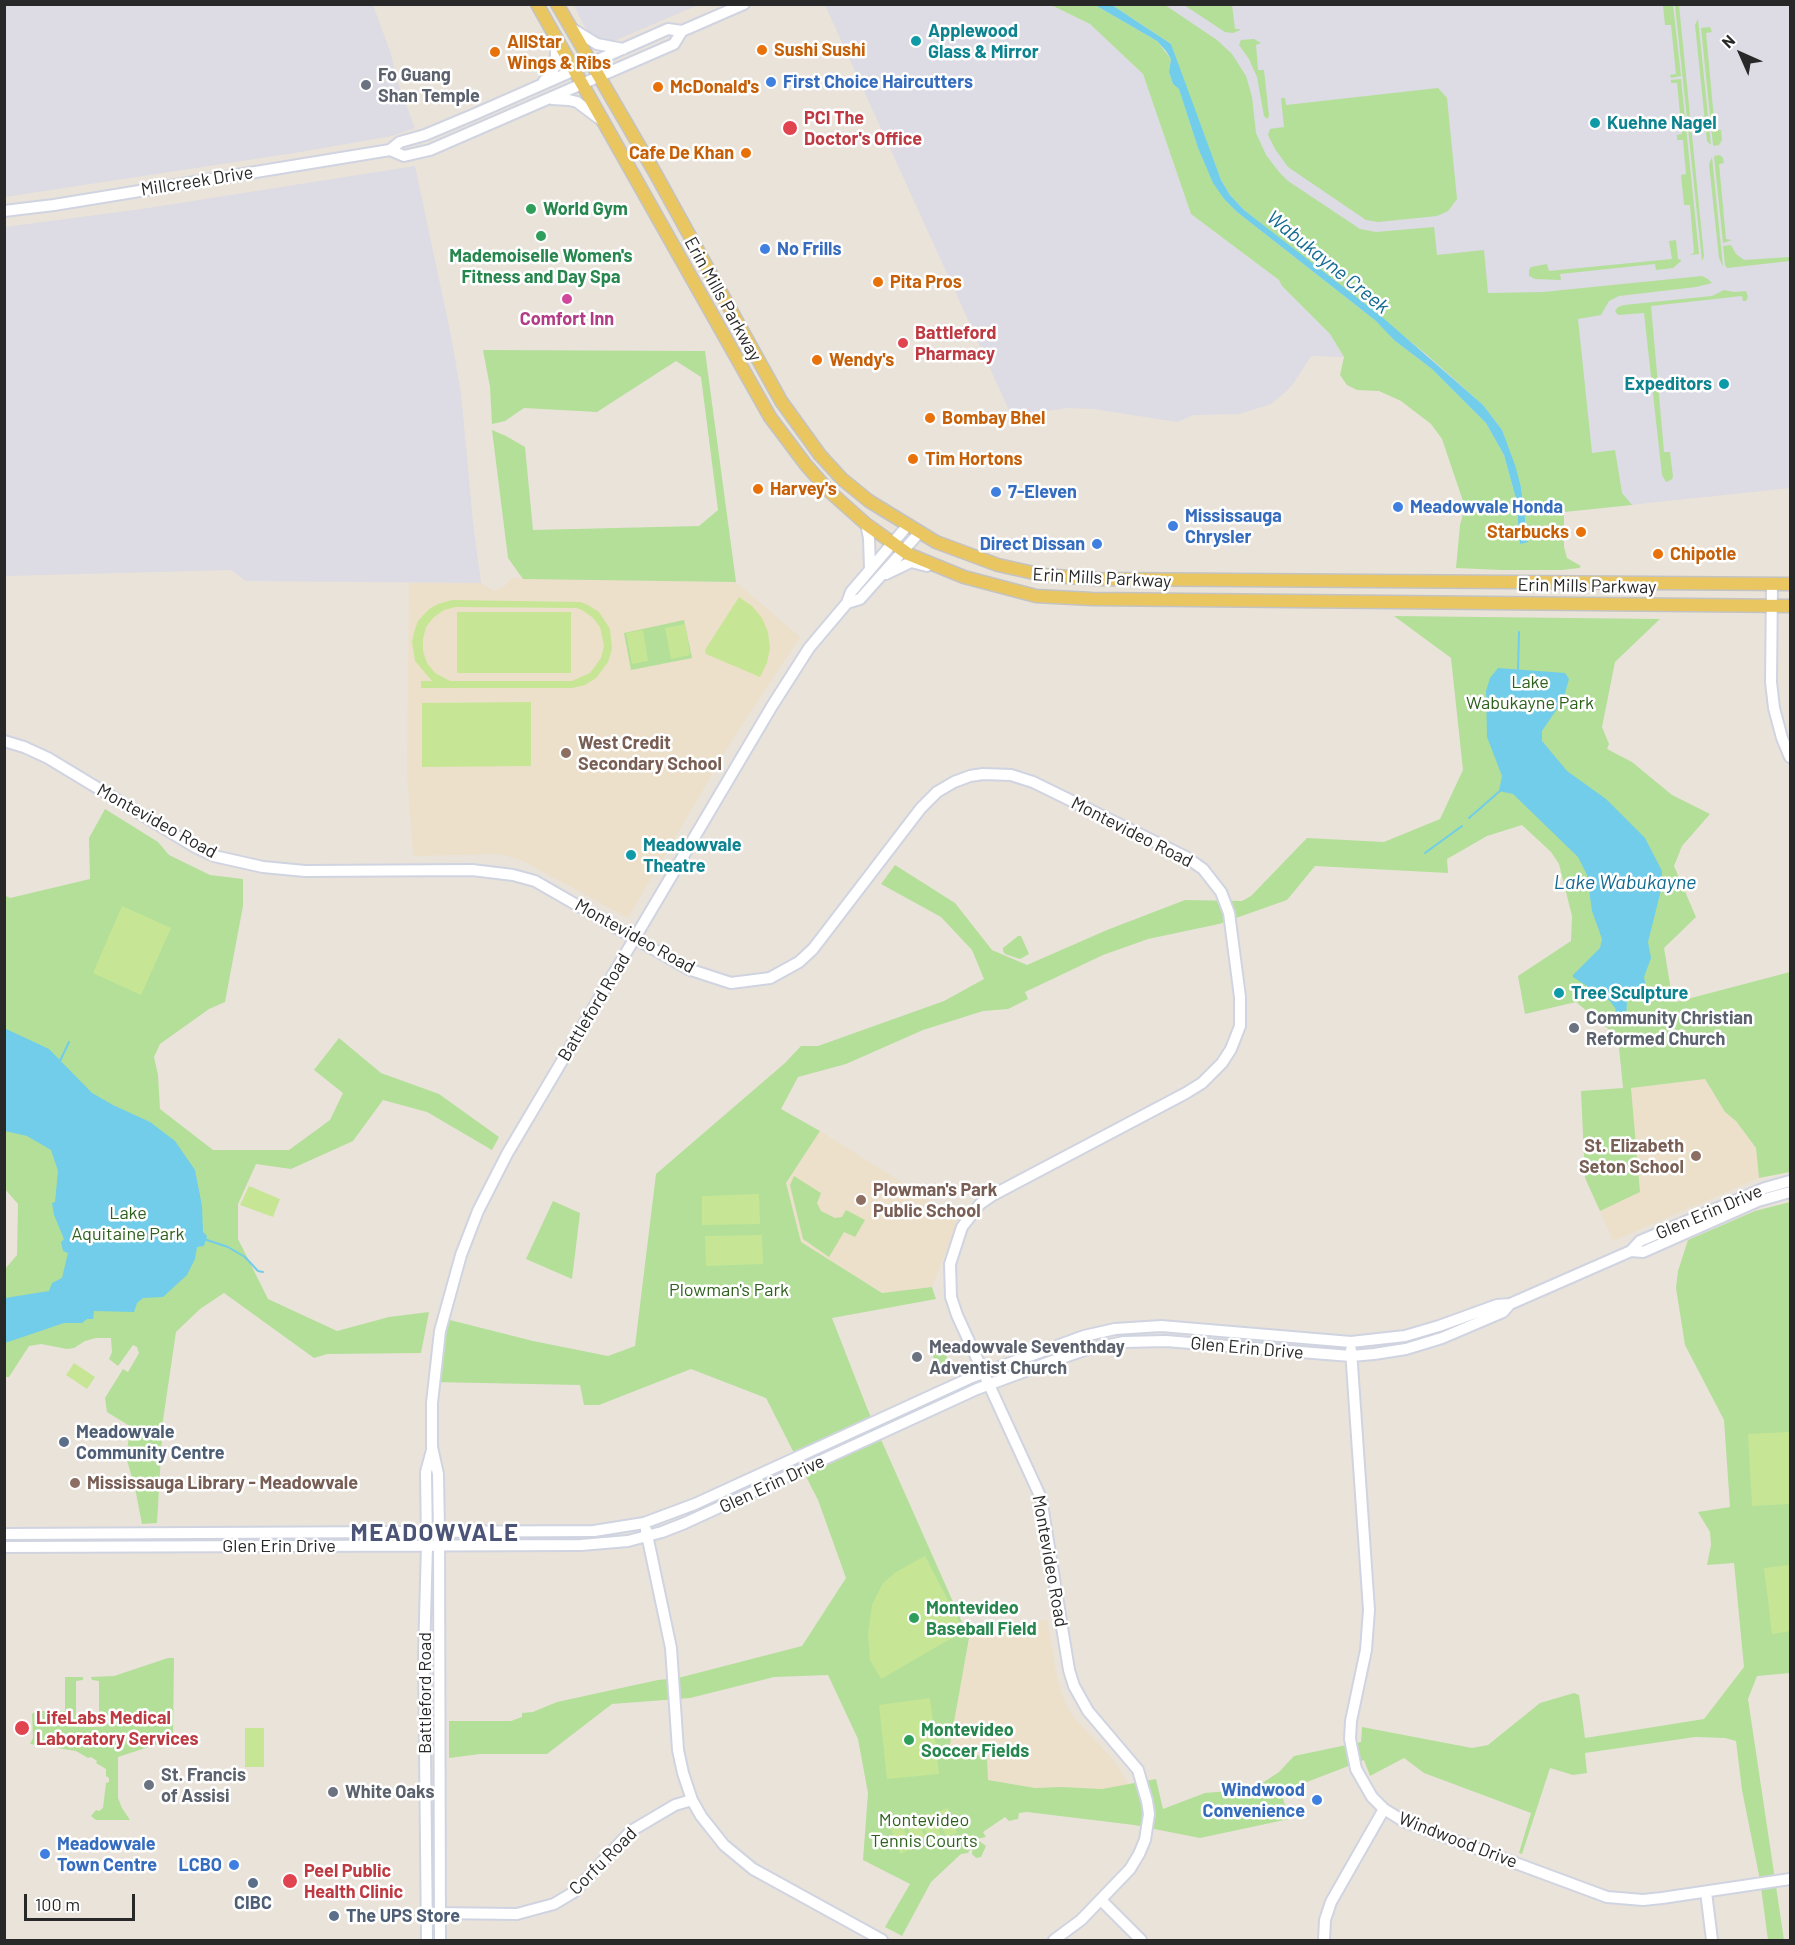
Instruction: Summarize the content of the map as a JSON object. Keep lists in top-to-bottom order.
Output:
{
  "streets": {
    "main road": ["Erin Mills Parkway"],
    "street": [
      "Millcreek Drive",
      "Montevideo Road",
      "Battleford Road",
      "Glen Erin Drive",
      "Windwood Drive",
      "Corfu Road"
    ]
  },
  "crossings": [
    ["Millcreek Drive", "Erin Mills Parkway"],
    ["Erin Mills Parkway", "Battleford Road"],
    ["Montevideo Road", "Battleford Road"],
    ["Montevideo Road", "Glen Erin Drive"],
    ["Battleford Road", "Glen Erin Drive"],
    ["Battleford Road", "Corfu Road"],
    ["Glen Erin Drive", "Windwood Drive"]
  ],
  "districts": ["MEADOWVALE"],
  "water": ["Wabukayne Creek", "Lake Wabukayne"],
  "parks": [
    "Lake Wabukayne Park",
    "Lake Aquitaine Park",
    "Plowman's Park",
    "Montevideo Tennis Courts"
  ],
  "places": [
    "Applewood Glass & Mirror",
    "Sushi Sushi",
    "AllStar Wings & Ribs",
    "First Choice Haircutters",
    "Fo Guang Shan Temple",
    "McDonald's",
    "Kuehne Nagel",
    "PCI The Doctor's Office",
    "Cafe De Khan",
    "World Gym",
    "Mademoiselle Women's Fitness and Day Spa",
    "No Frills",
    "Pita Pros",
    "Comfort Inn",
    "Battleford Pharmacy",
    "Wendy's",
    "Expeditors",
    "Bombay Bhel",
    "Tim Hortons",
    "Harvey's",
    "7-Eleven",
    "Meadowvale Honda",
    "Mississauga Chrysler",
    "Starbucks",
    "Direct Dissan",
    "Chipotle",
    "West Credit Secondary School",
    "Meadowvale Theatre",
    "Tree Sculpture",
    "Community Christian Reformed Church",
    "St. Elizabeth Seton School",
    "Plowman's Park Public School",
    "Meadowvale Seventhday Adventist Church",
    "Meadowvale Community Centre",
    "Mississauga Library - Meadowvale",
    "Montevideo Baseball Field",
    "LifeLabs Medical Laboratory Services",
    "Montevideo Soccer Fields",
    "St. Francis of Assisi",
    "White Oaks",
    "Windwood Convenience",
    "Meadowvale Town Centre",
    "LCBO",
    "Peel Public Health Clinic",
    "CIBC",
    "The UPS Store"
  ],
  "scale_bar": "100 m",
  "north": "top left"
}
